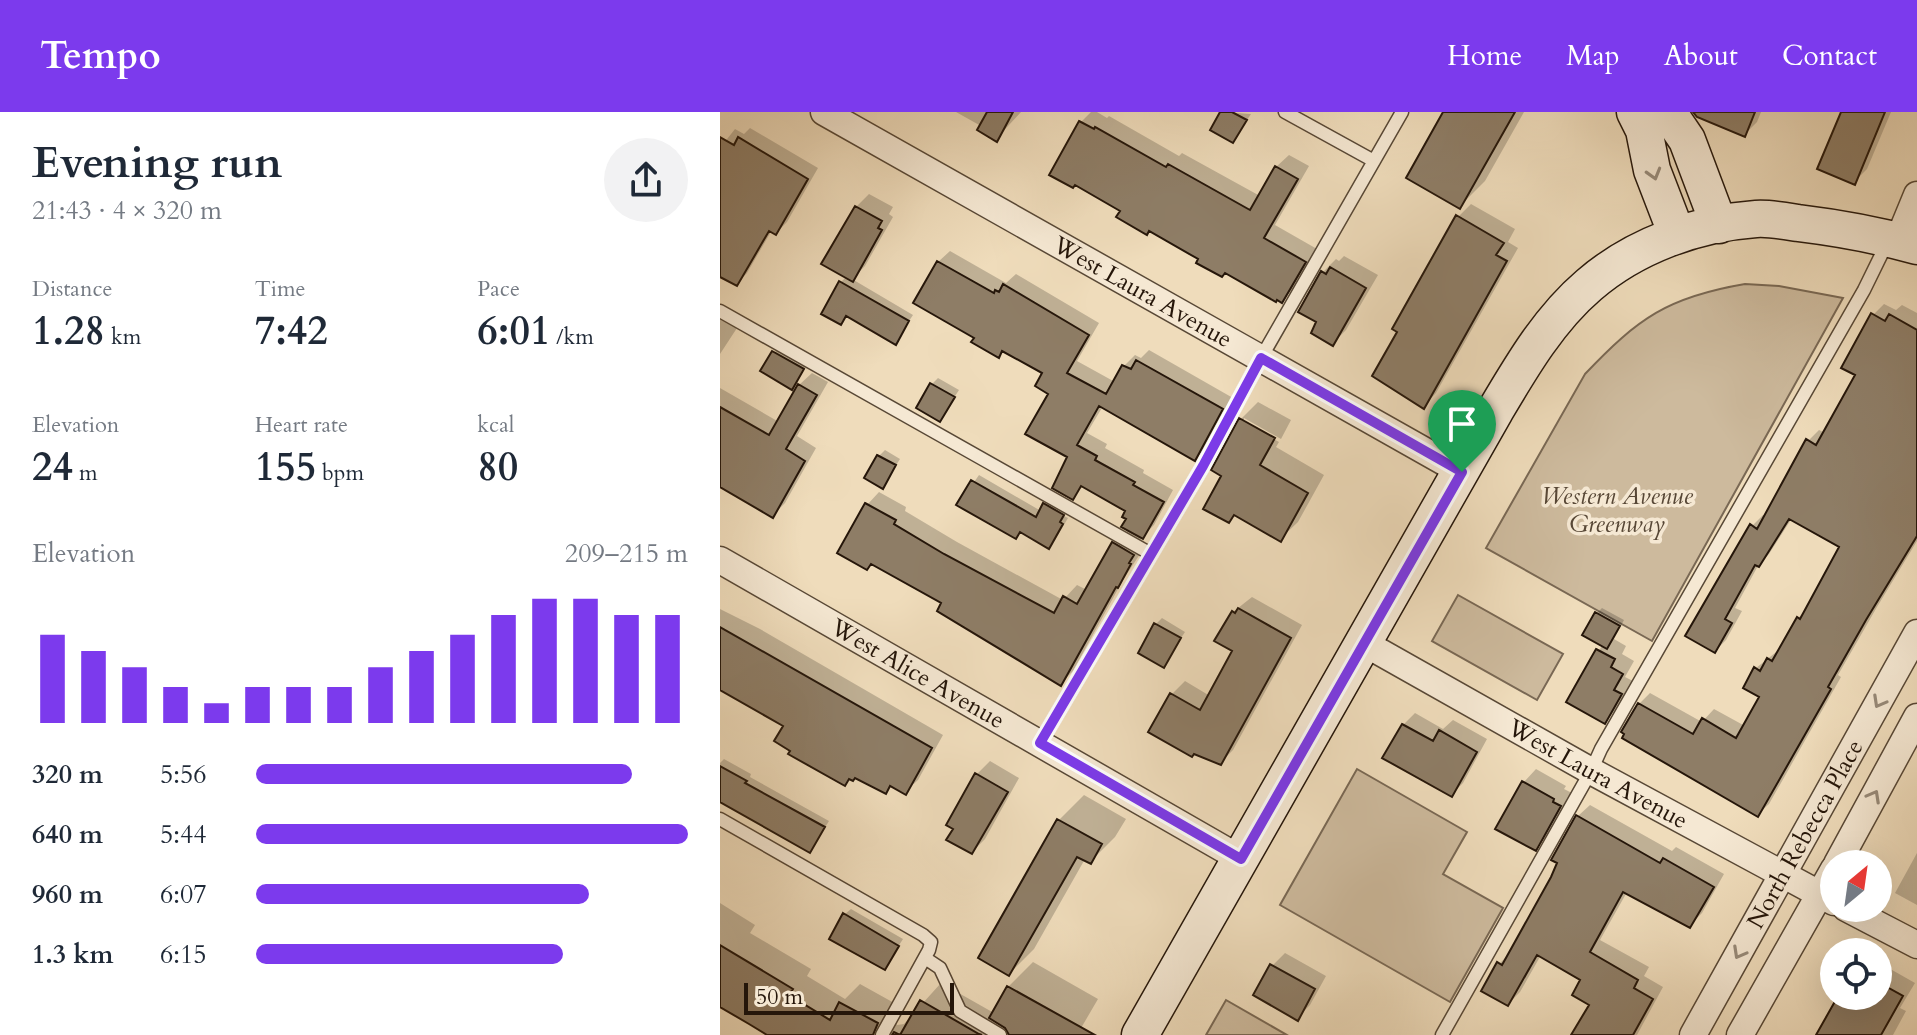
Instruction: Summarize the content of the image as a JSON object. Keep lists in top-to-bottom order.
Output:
{
  "streets": {
    "street": ["West Laura Avenue", "West Alice Avenue", "North Rebecca Place"]
  },
  "crossings": [
    ["West Laura Avenue", "North Rebecca Place"]
  ],
  "parks": ["Western Avenue Greenway"],
  "scale_bar": "50 m",
  "north": "top right",
  "page": {
    "header": "Tempo",
    "nav": [
      "Home",
      "Map",
      "About",
      "Contact"
    ],
    "heading": ["Evening run", "21:43 · 4 × 320 m"],
    "stats": [
      ["Distance", "1.28 km"],
      ["Time", "7:42"],
      ["Pace", "6:01 /km"],
      ["Elevation", "24 m"],
      ["Heart rate", "155 bpm"],
      ["kcal", "80"]
    ],
    "chart": ["Elevation", "209–215 m"],
    "list": [
      {
        "name": "320 m",
        "note": "5:56"
      },
      {
        "name": "640 m",
        "note": "5:44"
      },
      {
        "name": "960 m",
        "note": "6:07"
      },
      {
        "name": "1.3 km",
        "note": "6:15"
      }
    ],
    "scale": "50 m"
  }
}
